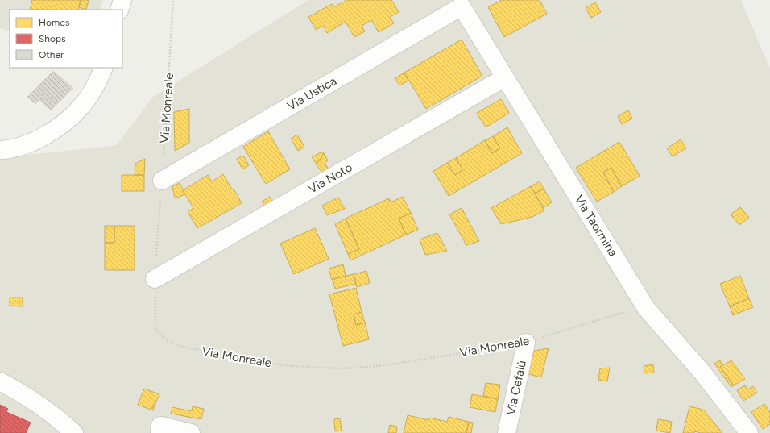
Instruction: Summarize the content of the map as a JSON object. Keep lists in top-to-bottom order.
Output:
{
  "streets": {
    "street": [
      "Via Ustica",
      "Via Noto",
      "Via Taormina",
      "Via Cefalù"
    ],
    "path": ["Via Monreale"]
  },
  "crossings": [
    ["Via Ustica", "Via Monreale"],
    ["Via Ustica", "Via Taormina"],
    ["Via Monreale", "Via Noto"],
    ["Via Monreale", "Via Taormina"],
    ["Via Monreale", "Via Cefalù"],
    ["Via Noto", "Via Taormina"]
  ],
  "legend": ["Homes", "Shops", "Other"]
}
